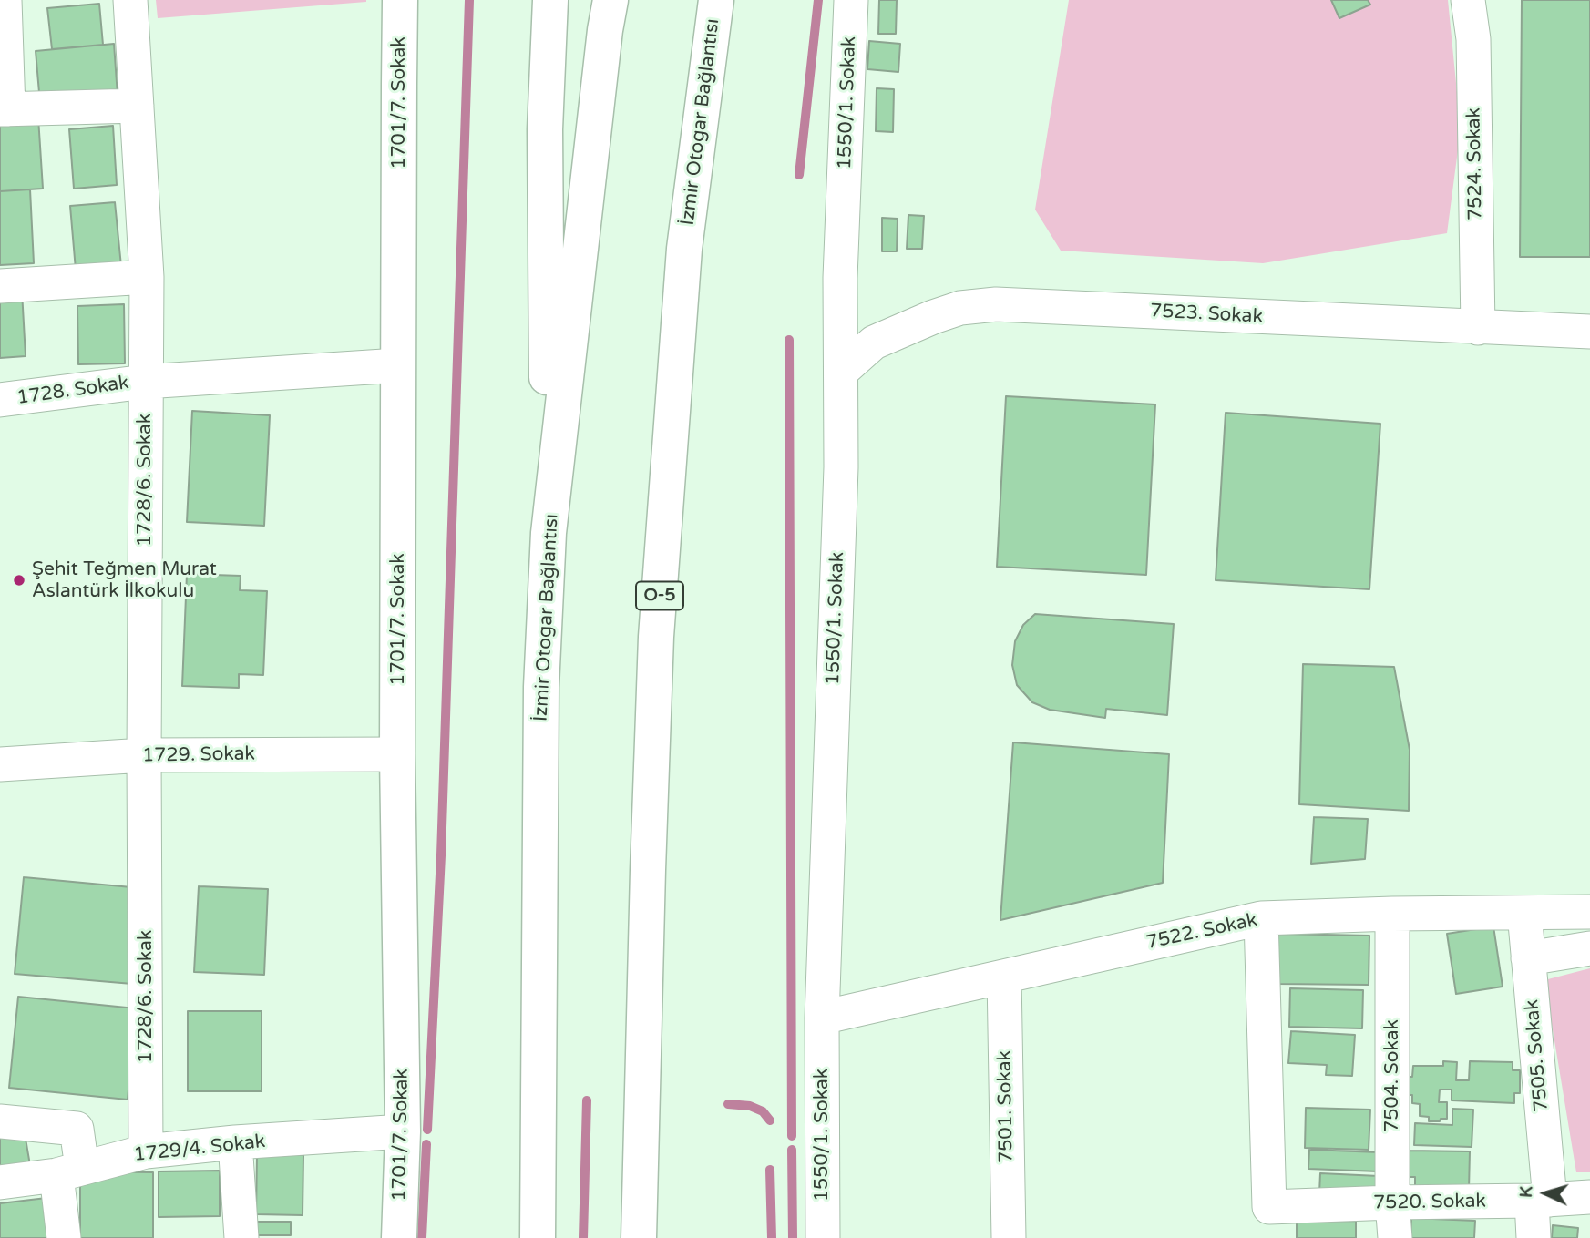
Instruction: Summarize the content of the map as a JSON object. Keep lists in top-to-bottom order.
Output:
{
  "streets": {
    "main road": ["1701/7. Sokak", "İzmir Otogar Bağlantısı", "O-5"],
    "street": [
      "1550/1. Sokak",
      "7524. Sokak",
      "7523. Sokak",
      "1728. Sokak",
      "1728/6. Sokak",
      "1729. Sokak",
      "7522. Sokak",
      "7505. Sokak",
      "7504. Sokak",
      "7501. Sokak",
      "1729/4. Sokak",
      "7520. Sokak"
    ]
  },
  "crossings": [
    ["1701/7. Sokak", "1728. Sokak"],
    ["1701/7. Sokak", "1729. Sokak"],
    ["1701/7. Sokak", "1729/4. Sokak"],
    ["1550/1. Sokak", "7523. Sokak"],
    ["1550/1. Sokak", "7522. Sokak"],
    ["7524. Sokak", "7523. Sokak"],
    ["1728. Sokak", "1728/6. Sokak"],
    ["1728/6. Sokak", "1729. Sokak"],
    ["1728/6. Sokak", "1729/4. Sokak"],
    ["7522. Sokak", "7505. Sokak"],
    ["7522. Sokak", "7504. Sokak"],
    ["7522. Sokak", "7501. Sokak"],
    ["7522. Sokak", "7520. Sokak"],
    ["7505. Sokak", "7520. Sokak"],
    ["7504. Sokak", "7520. Sokak"]
  ],
  "places": ["Şehit Teğmen Murat Aslantürk İlkokulu"],
  "north": "left"
}
